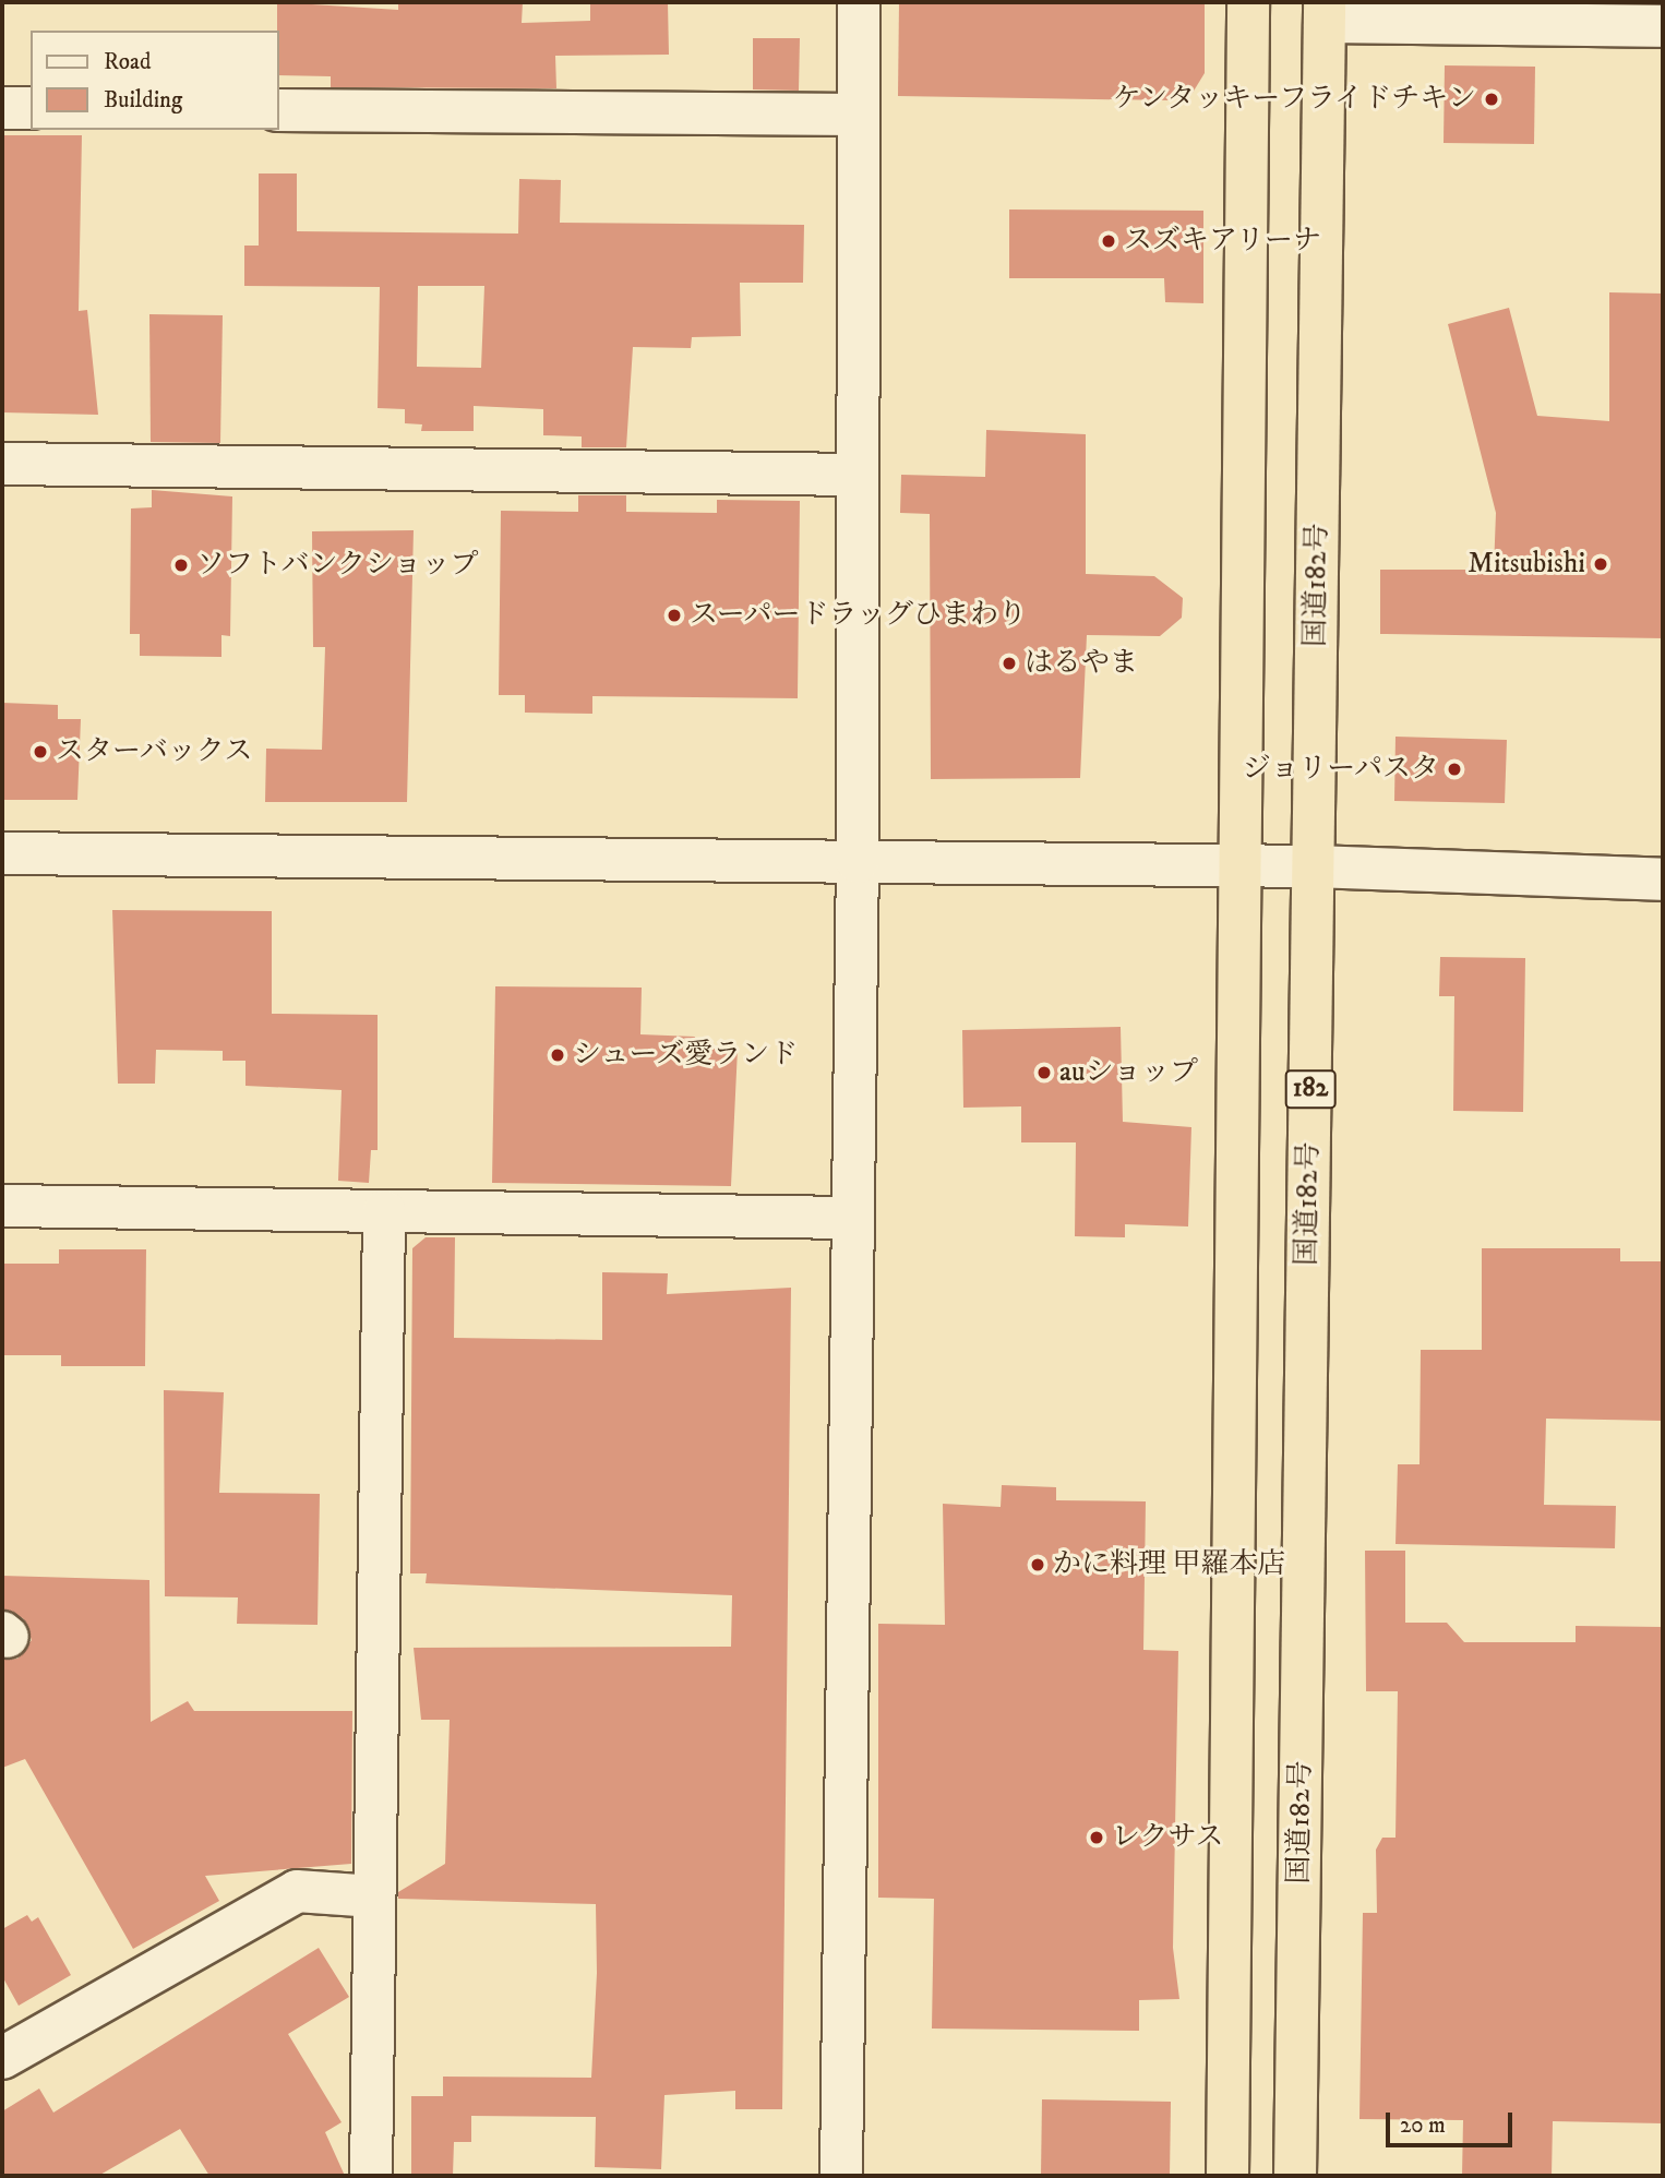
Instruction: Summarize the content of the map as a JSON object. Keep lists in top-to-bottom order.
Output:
{
  "streets": {
    "highway": ["国道182号", "182"]
  },
  "places": [
    "ケンタッキーフライドチキン",
    "スズキアリーナ",
    "Mitsubishi",
    "ソフトバンクショップ",
    "スーパードラッグひまわり",
    "はるやま",
    "スターバックス",
    "ジョリーパスタ",
    "シューズ愛ランド",
    "auショップ",
    "かに料理 甲羅本店",
    "レクサス"
  ],
  "legend": ["Road", "Building"],
  "scale_bar": "20 m"
}
